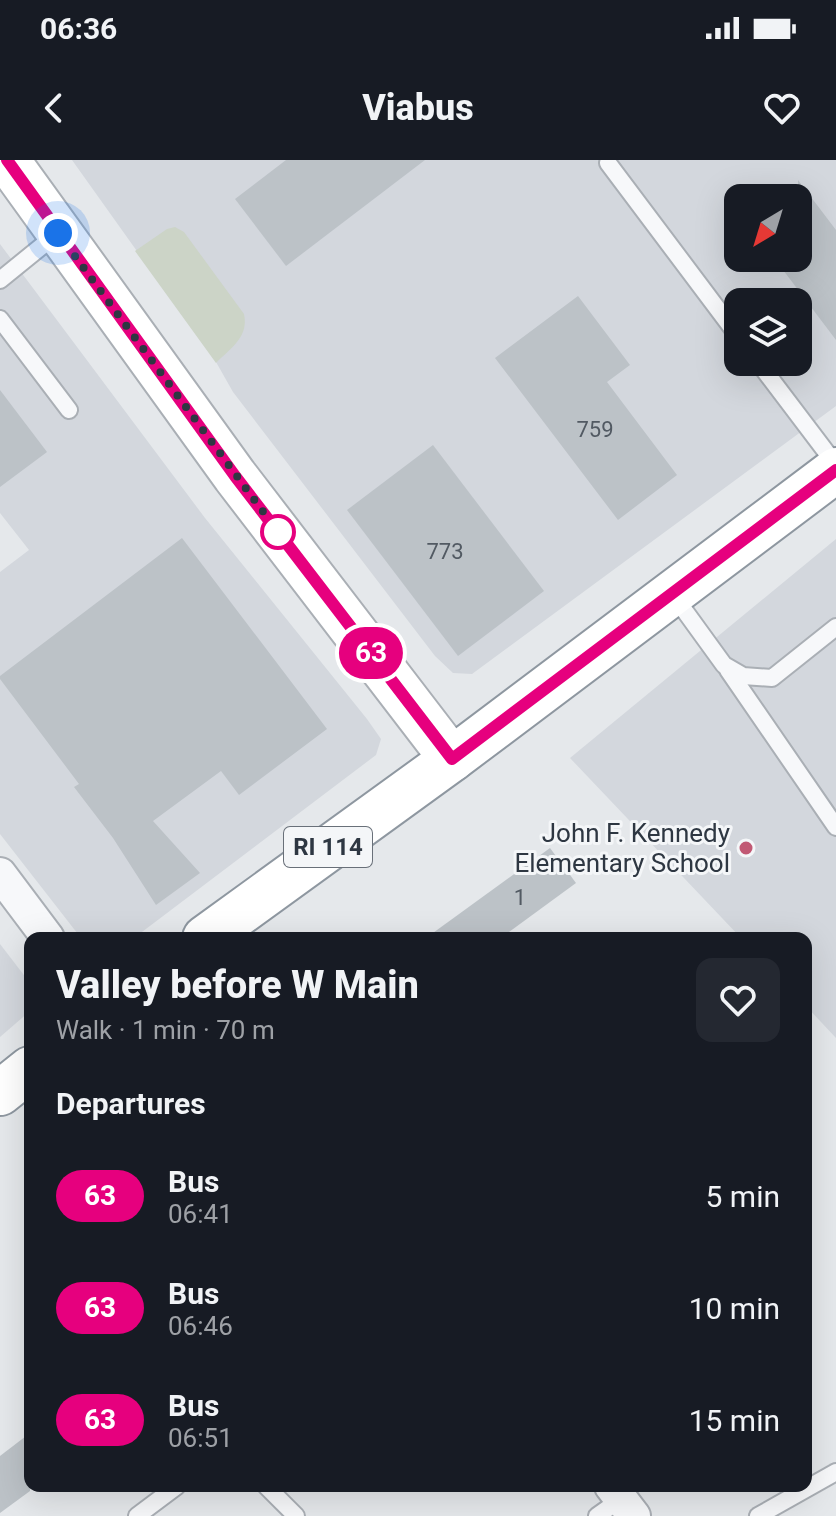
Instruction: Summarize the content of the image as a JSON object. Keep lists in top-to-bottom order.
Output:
{
  "streets": {
    "main road": ["RI 114"]
  },
  "places": ["John F. Kennedy Elementary School"],
  "lines": ["bus line 63"],
  "house_numbers": ["759", "773", "1"],
  "north": "bottom left",
  "page": {
    "status": "06:36",
    "header": "Viabus",
    "on_map": "63",
    "heading": [
      ["Valley before W Main", "Walk · 1 min · 70 m"],
      "Departures"
    ],
    "list": [
      {
        "mark": "63",
        "name": "Bus",
        "note": "06:41",
        "value": "5 min"
      },
      {
        "mark": "63",
        "name": "Bus",
        "note": "06:46",
        "value": "10 min"
      },
      {
        "mark": "63",
        "name": "Bus",
        "note": "06:51",
        "value": "15 min"
      }
    ]
  }
}
